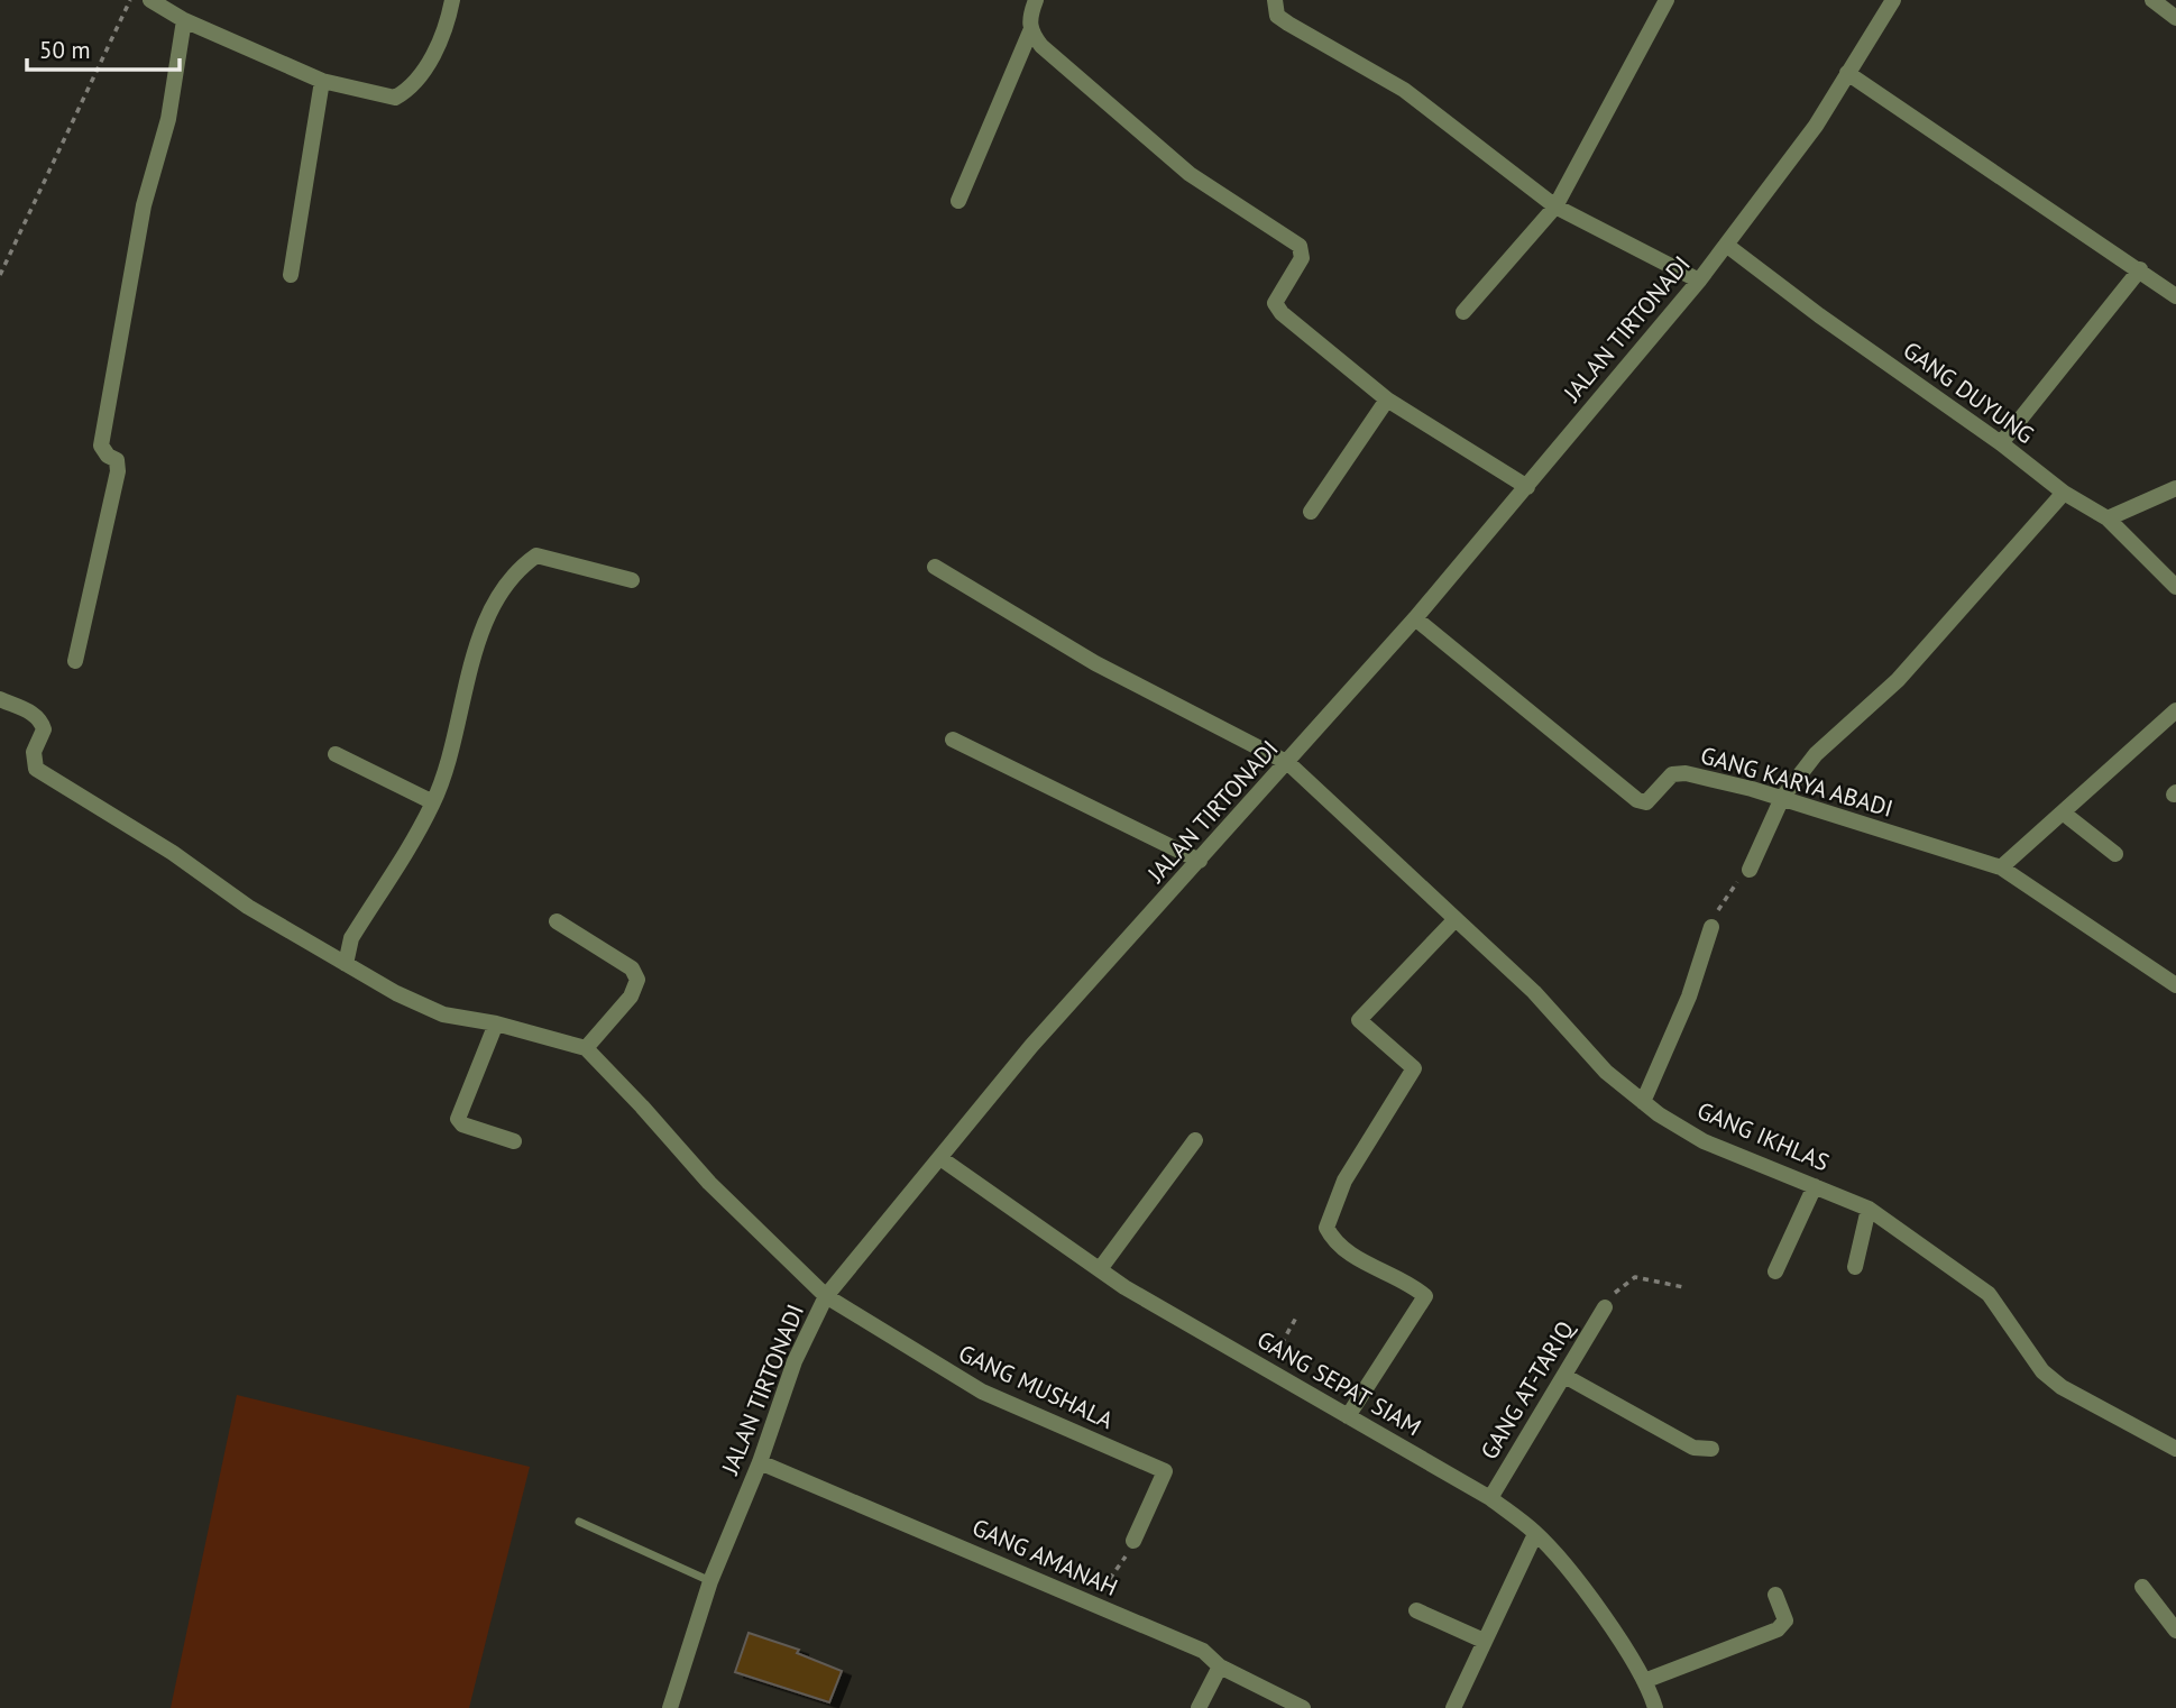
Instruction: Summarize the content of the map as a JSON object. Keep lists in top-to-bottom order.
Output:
{
  "streets": {
    "street": [
      "JALAN TIRTONADI",
      "GANG DUYUNG",
      "GANG KARYA ABADI",
      "GANG IKHLAS",
      "GANG SEPAT SIAM",
      "GANG MUSHALA",
      "GANG AT-TARIQ",
      "GANG AMANAH"
    ]
  },
  "crossings": [
    ["JALAN TIRTONADI", "GANG DUYUNG"],
    ["JALAN TIRTONADI", "GANG KARYA ABADI"],
    ["JALAN TIRTONADI", "GANG IKHLAS"],
    ["JALAN TIRTONADI", "GANG SEPAT SIAM"],
    ["JALAN TIRTONADI", "GANG MUSHALA"],
    ["JALAN TIRTONADI", "GANG AMANAH"],
    ["GANG SEPAT SIAM", "GANG AT-TARIQ"]
  ],
  "scale_bar": "50 m"
}
